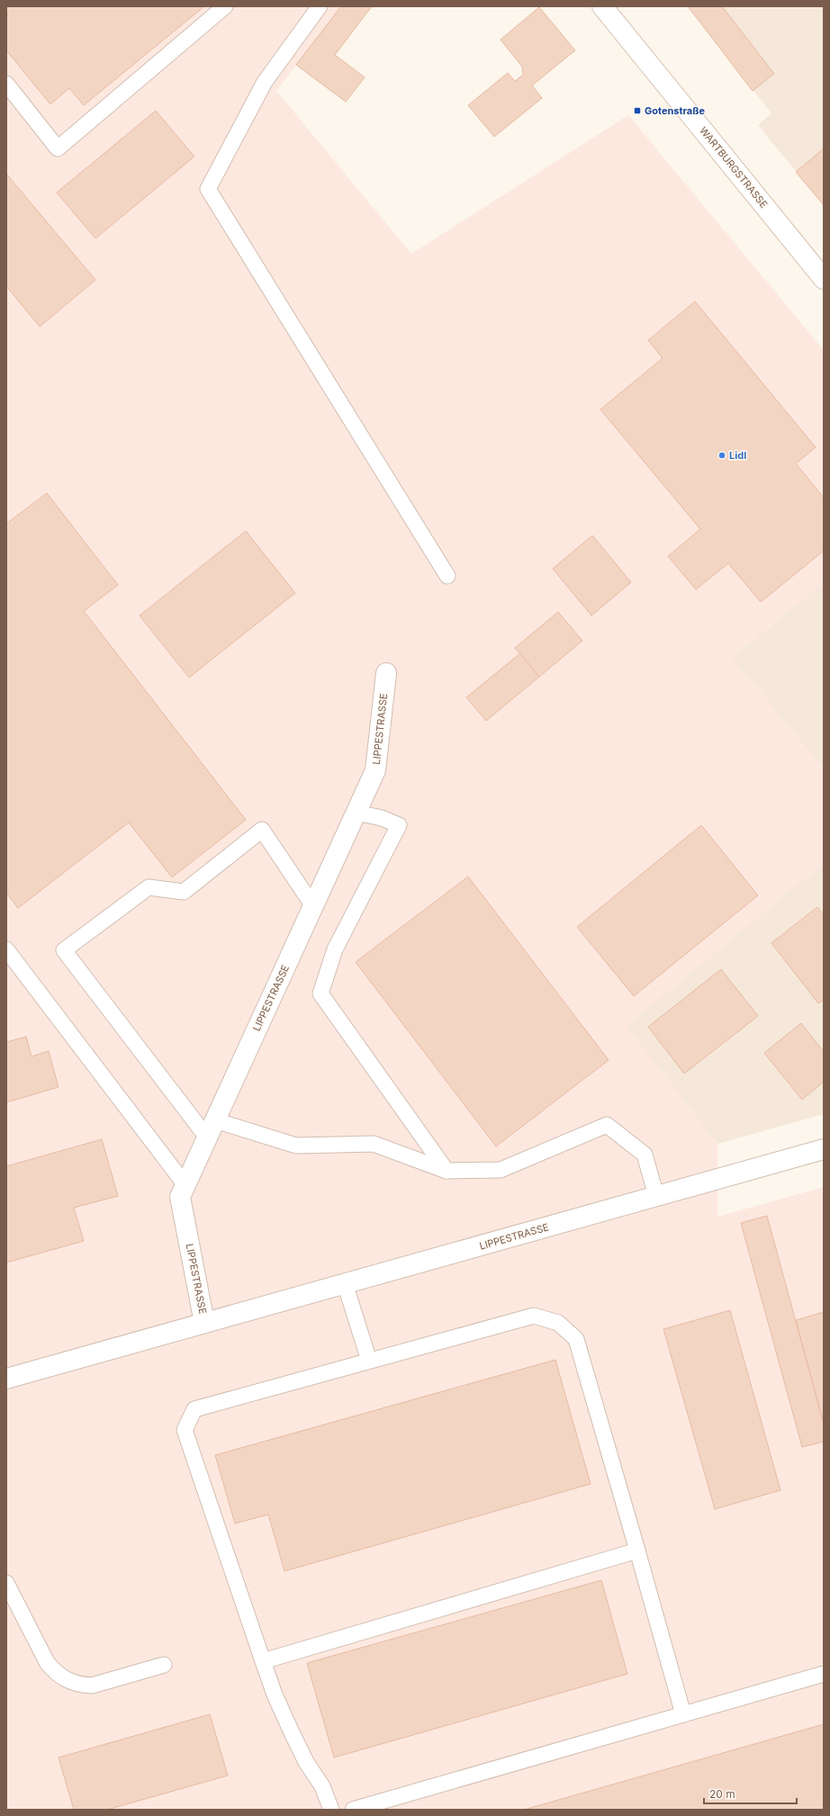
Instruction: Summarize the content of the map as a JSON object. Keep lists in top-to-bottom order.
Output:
{
  "streets": {
    "street": ["WARTBURGSTRASSE", "LIPPESTRASSE"]
  },
  "places": {
    "transit": ["Gotenstraße"],
    "other": ["Lidl"]
  },
  "scale_bar": "20 m"
}
